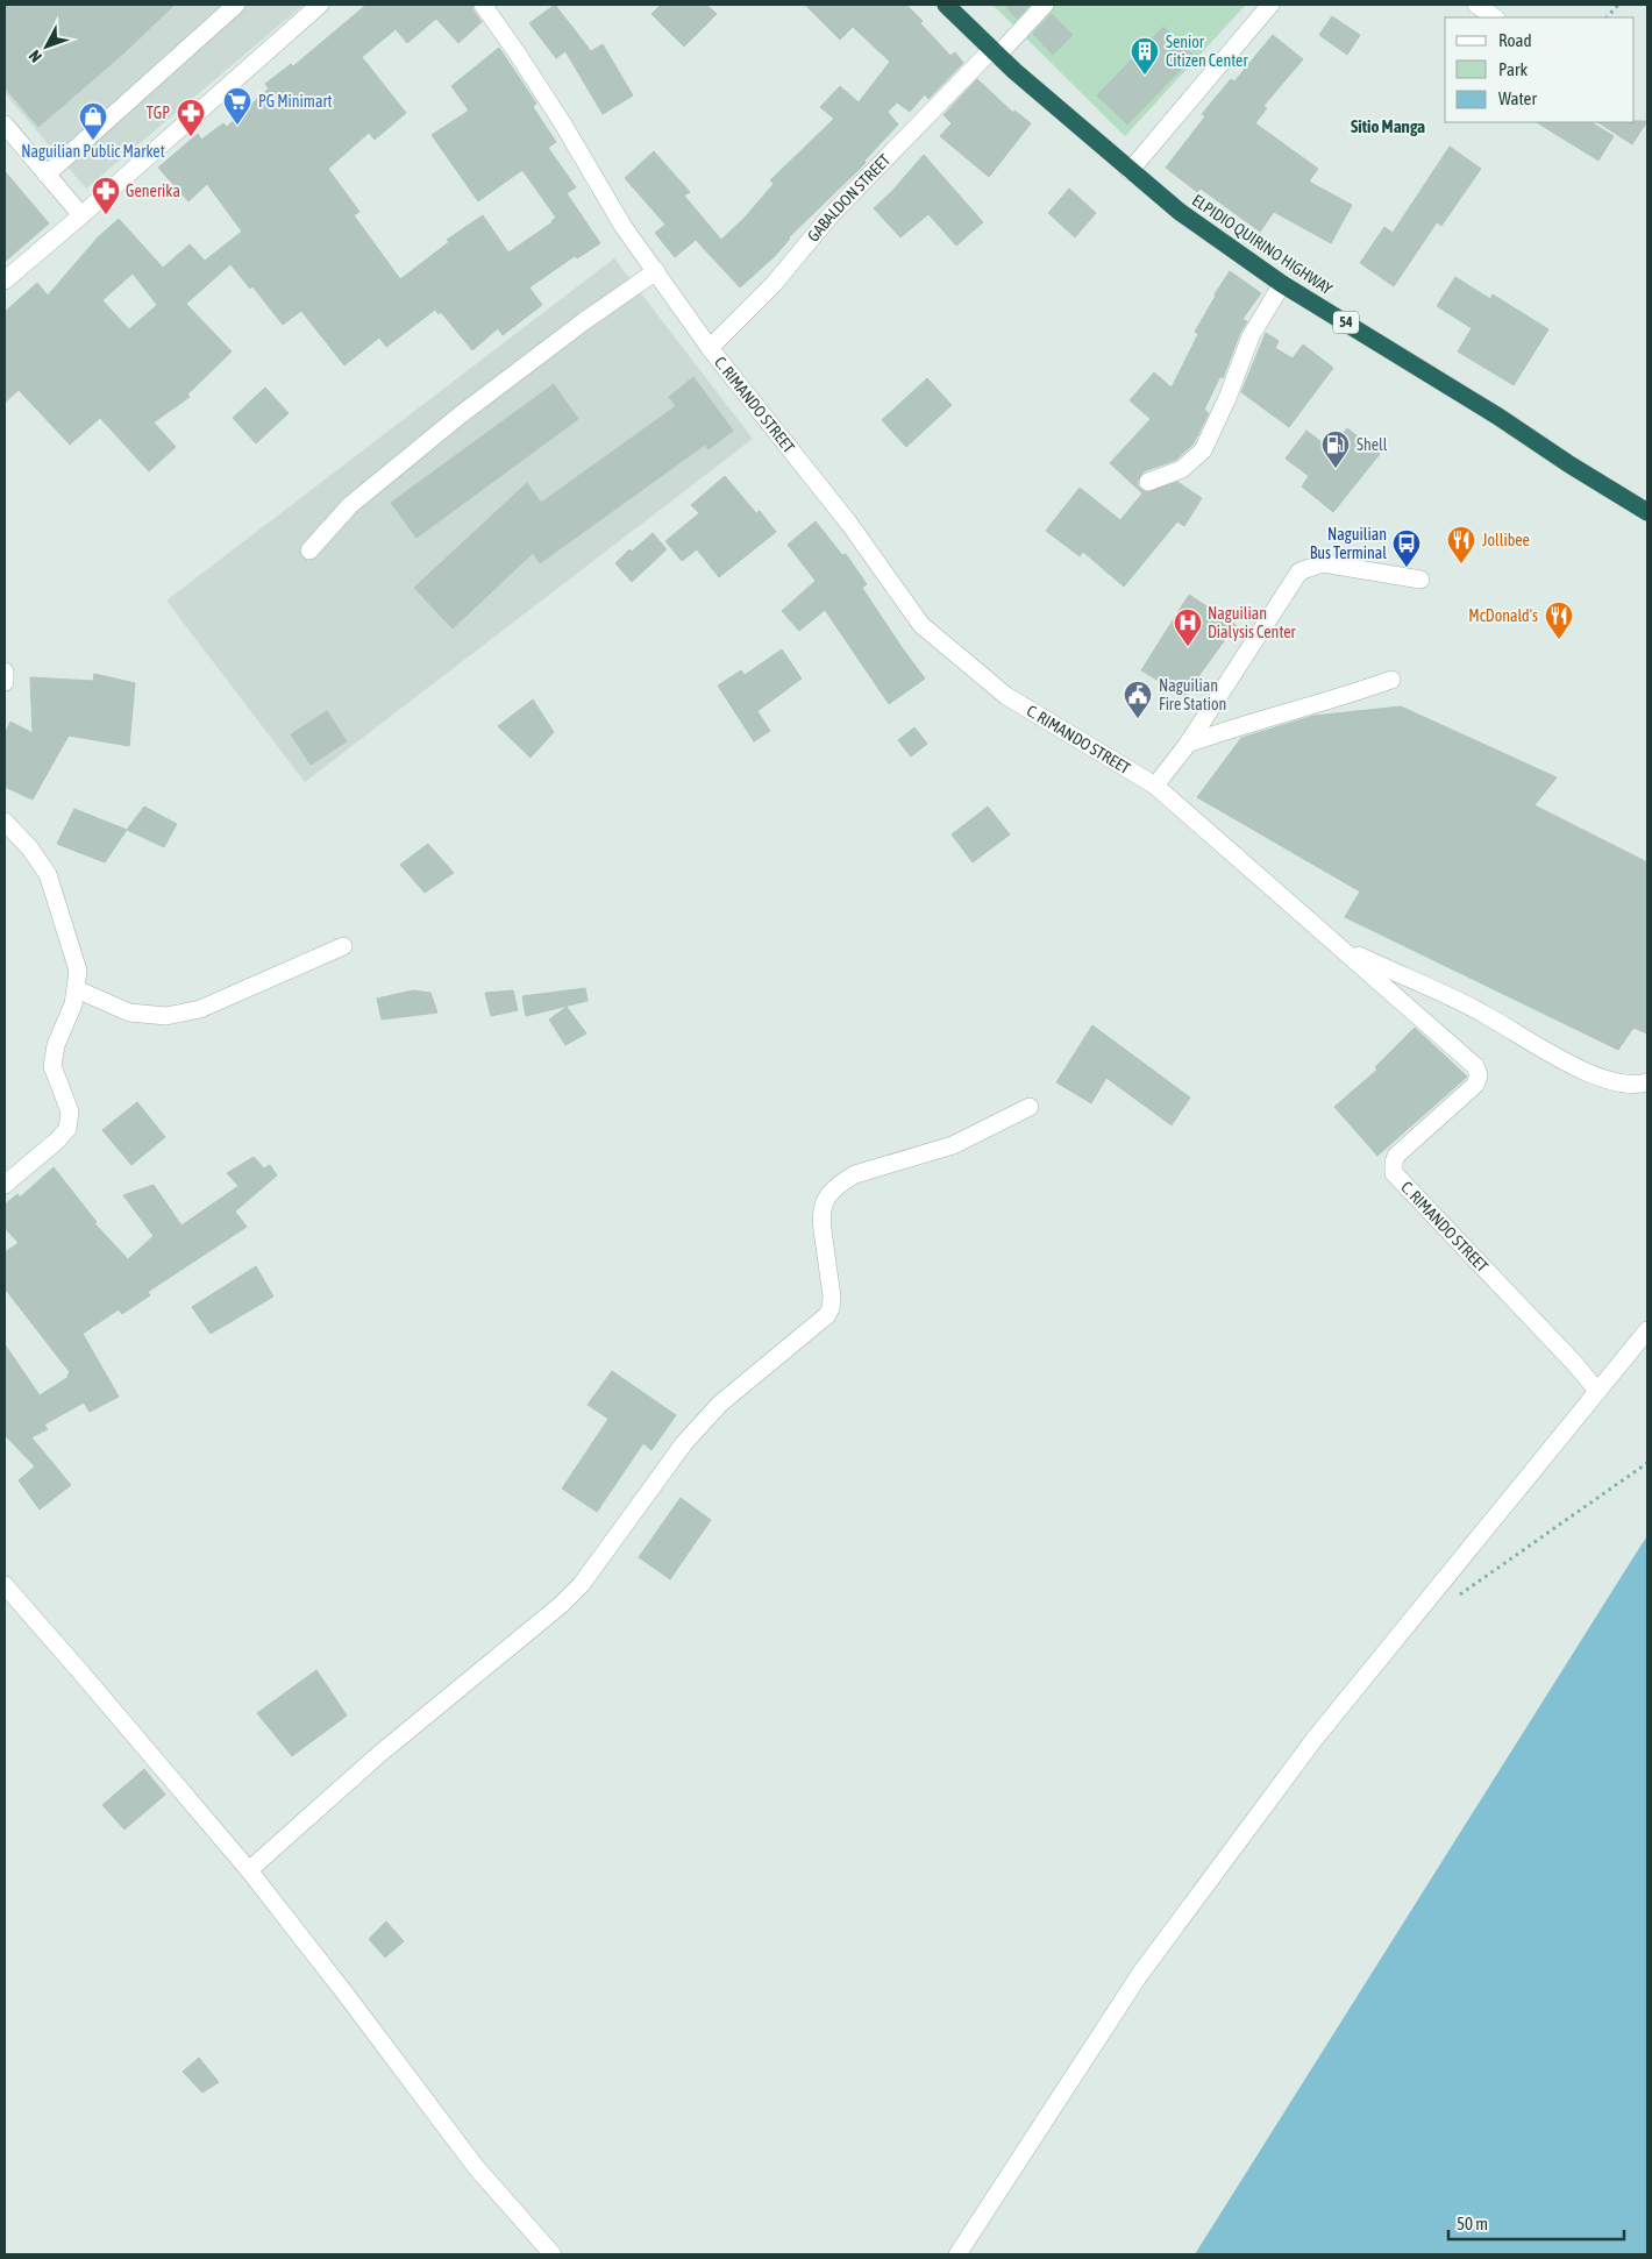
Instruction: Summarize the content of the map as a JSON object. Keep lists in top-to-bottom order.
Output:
{
  "streets": {
    "highway": ["ELPIDIO QUIRINO HIGHWAY", "54"],
    "street": ["GABALDON STREET", "C. RIMANDO STREET"]
  },
  "crossings": [
    ["GABALDON STREET", "ELPIDIO QUIRINO HIGHWAY"],
    ["GABALDON STREET", "C. RIMANDO STREET"]
  ],
  "districts": ["Sitio Manga"],
  "places": {
    "building": ["Senior Citizen Center"],
    "supermarket": ["PG Minimart"],
    "pharmacy": ["TGP", "Generika"],
    "shop": ["Naguilian Public Market"],
    "fuel station": ["Shell"],
    "restaurant": ["Jollibee", "McDonald's"],
    "bus stop": ["Naguilian Bus Terminal"],
    "hospital": ["Naguilian Dialysis Center"],
    "public building": ["Naguilian Fire Station"]
  },
  "legend": ["Road", "Park", "Water"],
  "scale_bar": "50 m",
  "north": "bottom left"
}
